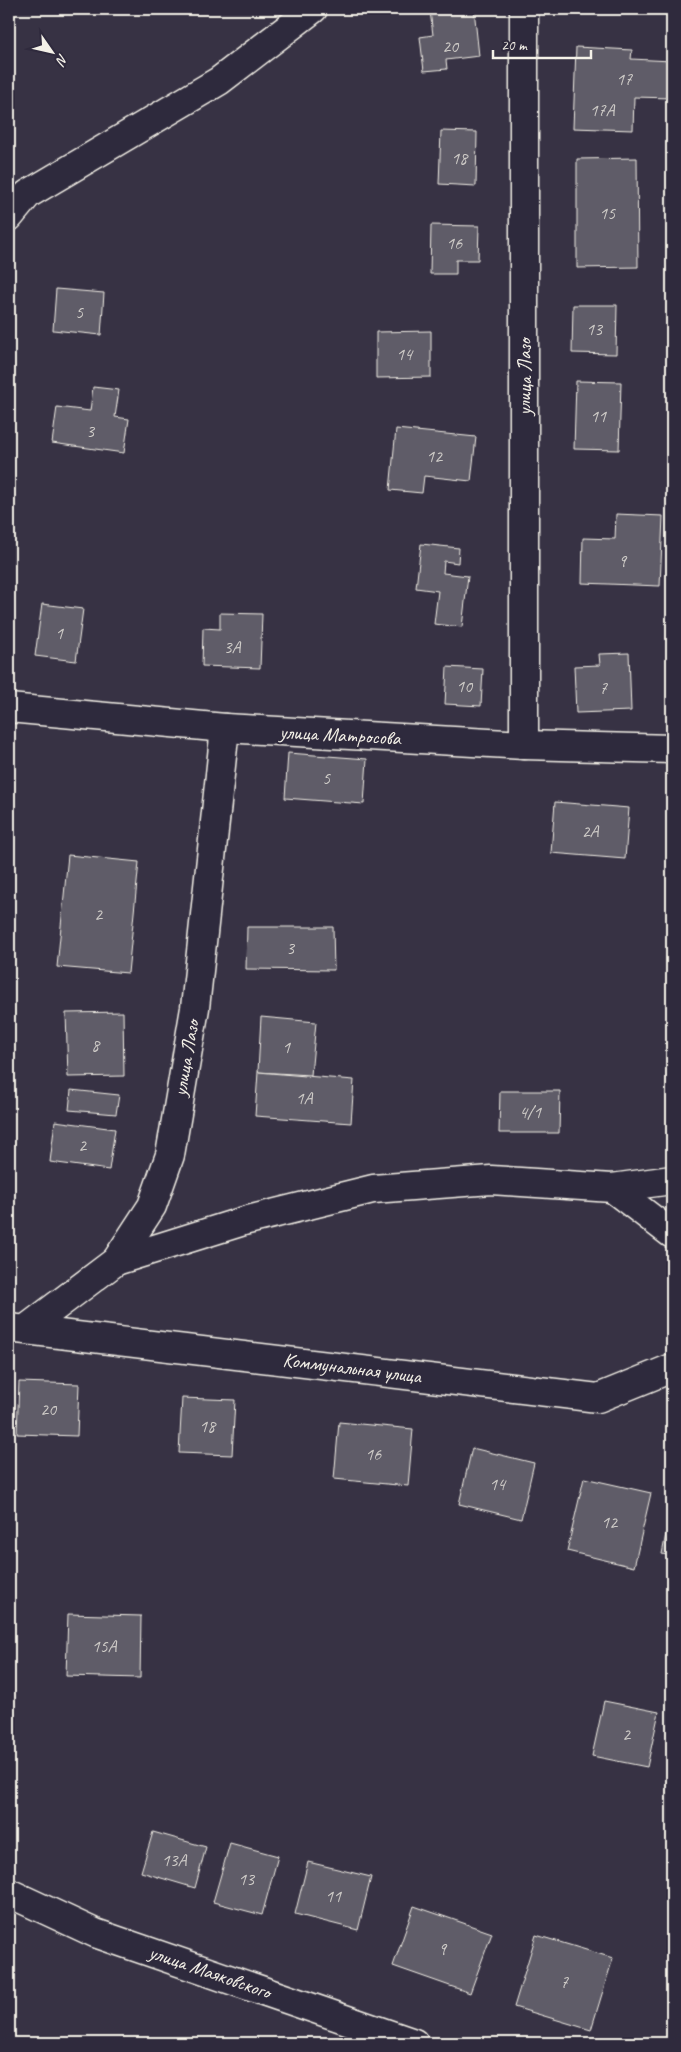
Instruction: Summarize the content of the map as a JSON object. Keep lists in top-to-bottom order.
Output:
{
  "streets": {
    "street": [
      "улица Лазо",
      "улица Матросова",
      "Коммунальная улица",
      "улица Маяковского"
    ]
  },
  "crossings": [
    ["улица Лазо", "улица Матросова"],
    ["улица Лазо", "Коммунальная улица"]
  ],
  "house_numbers": [
    "20",
    "17",
    "17А",
    "18",
    "15",
    "16",
    "5",
    "13",
    "14",
    "11",
    "3",
    "12",
    "9",
    "1",
    "3А",
    "10",
    "7",
    "5",
    "2А",
    "2",
    "3",
    "8",
    "1",
    "1А",
    "4/1",
    "2",
    "20",
    "18",
    "16",
    "14",
    "12",
    "15А",
    "2",
    "13А",
    "13",
    "11",
    "9",
    "7"
  ],
  "scale_bar": "20 m",
  "north": "bottom right"
}
